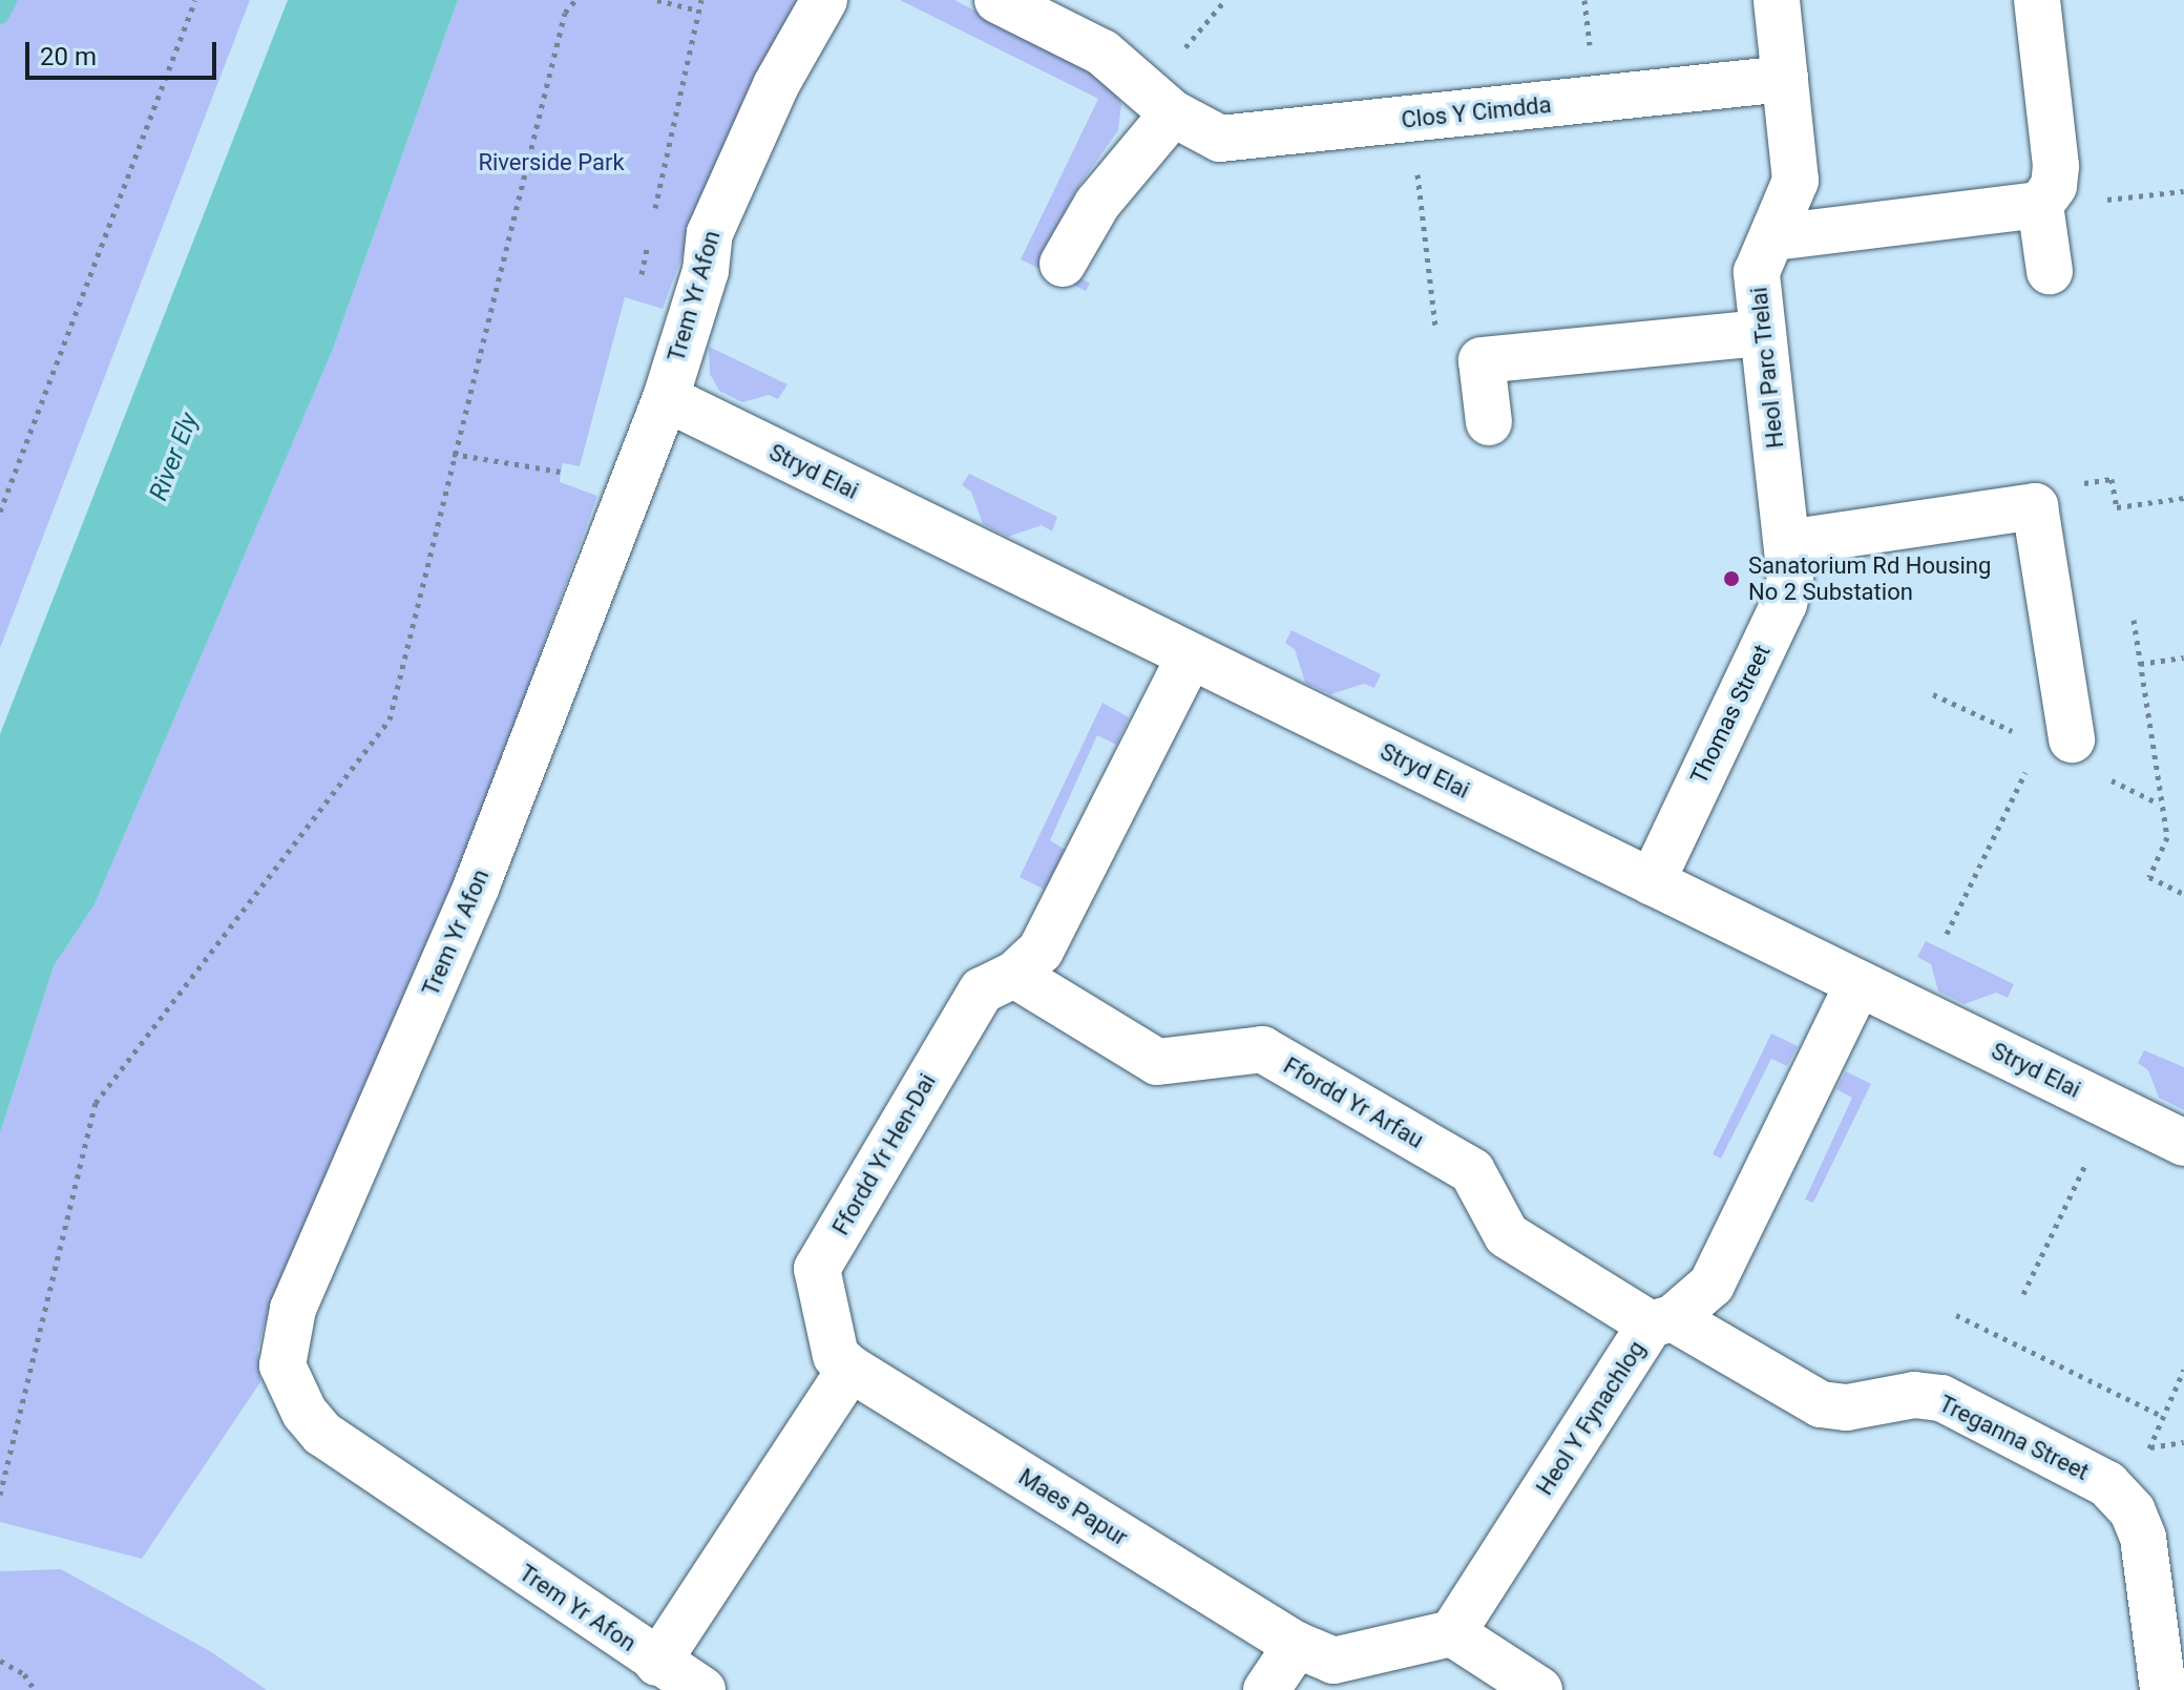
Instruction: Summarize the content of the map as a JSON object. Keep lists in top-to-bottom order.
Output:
{
  "streets": {
    "street": [
      "Clos Y Cimdda",
      "Trem Yr Afon",
      "Heol Parc Trelai",
      "Stryd Elai",
      "Thomas Street",
      "Ffordd Yr Arfau",
      "Ffordd Yr Hen-Dai",
      "Heol Y Fynachlog",
      "Treganna Street",
      "Maes Papur"
    ]
  },
  "crossings": [
    ["Clos Y Cimdda", "Heol Parc Trelai"],
    ["Trem Yr Afon", "Stryd Elai"],
    ["Heol Parc Trelai", "Thomas Street"],
    ["Stryd Elai", "Thomas Street"],
    ["Stryd Elai", "Ffordd Yr Hen-Dai"],
    ["Stryd Elai", "Heol Y Fynachlog"],
    ["Ffordd Yr Arfau", "Ffordd Yr Hen-Dai"],
    ["Ffordd Yr Arfau", "Heol Y Fynachlog"],
    ["Ffordd Yr Arfau", "Treganna Street"],
    ["Ffordd Yr Hen-Dai", "Maes Papur"],
    ["Heol Y Fynachlog", "Treganna Street"]
  ],
  "water": ["River Ely"],
  "parks": ["Riverside Park"],
  "places": ["Sanatorium Rd Housing No 2 Substation"],
  "scale_bar": "20 m"
}
